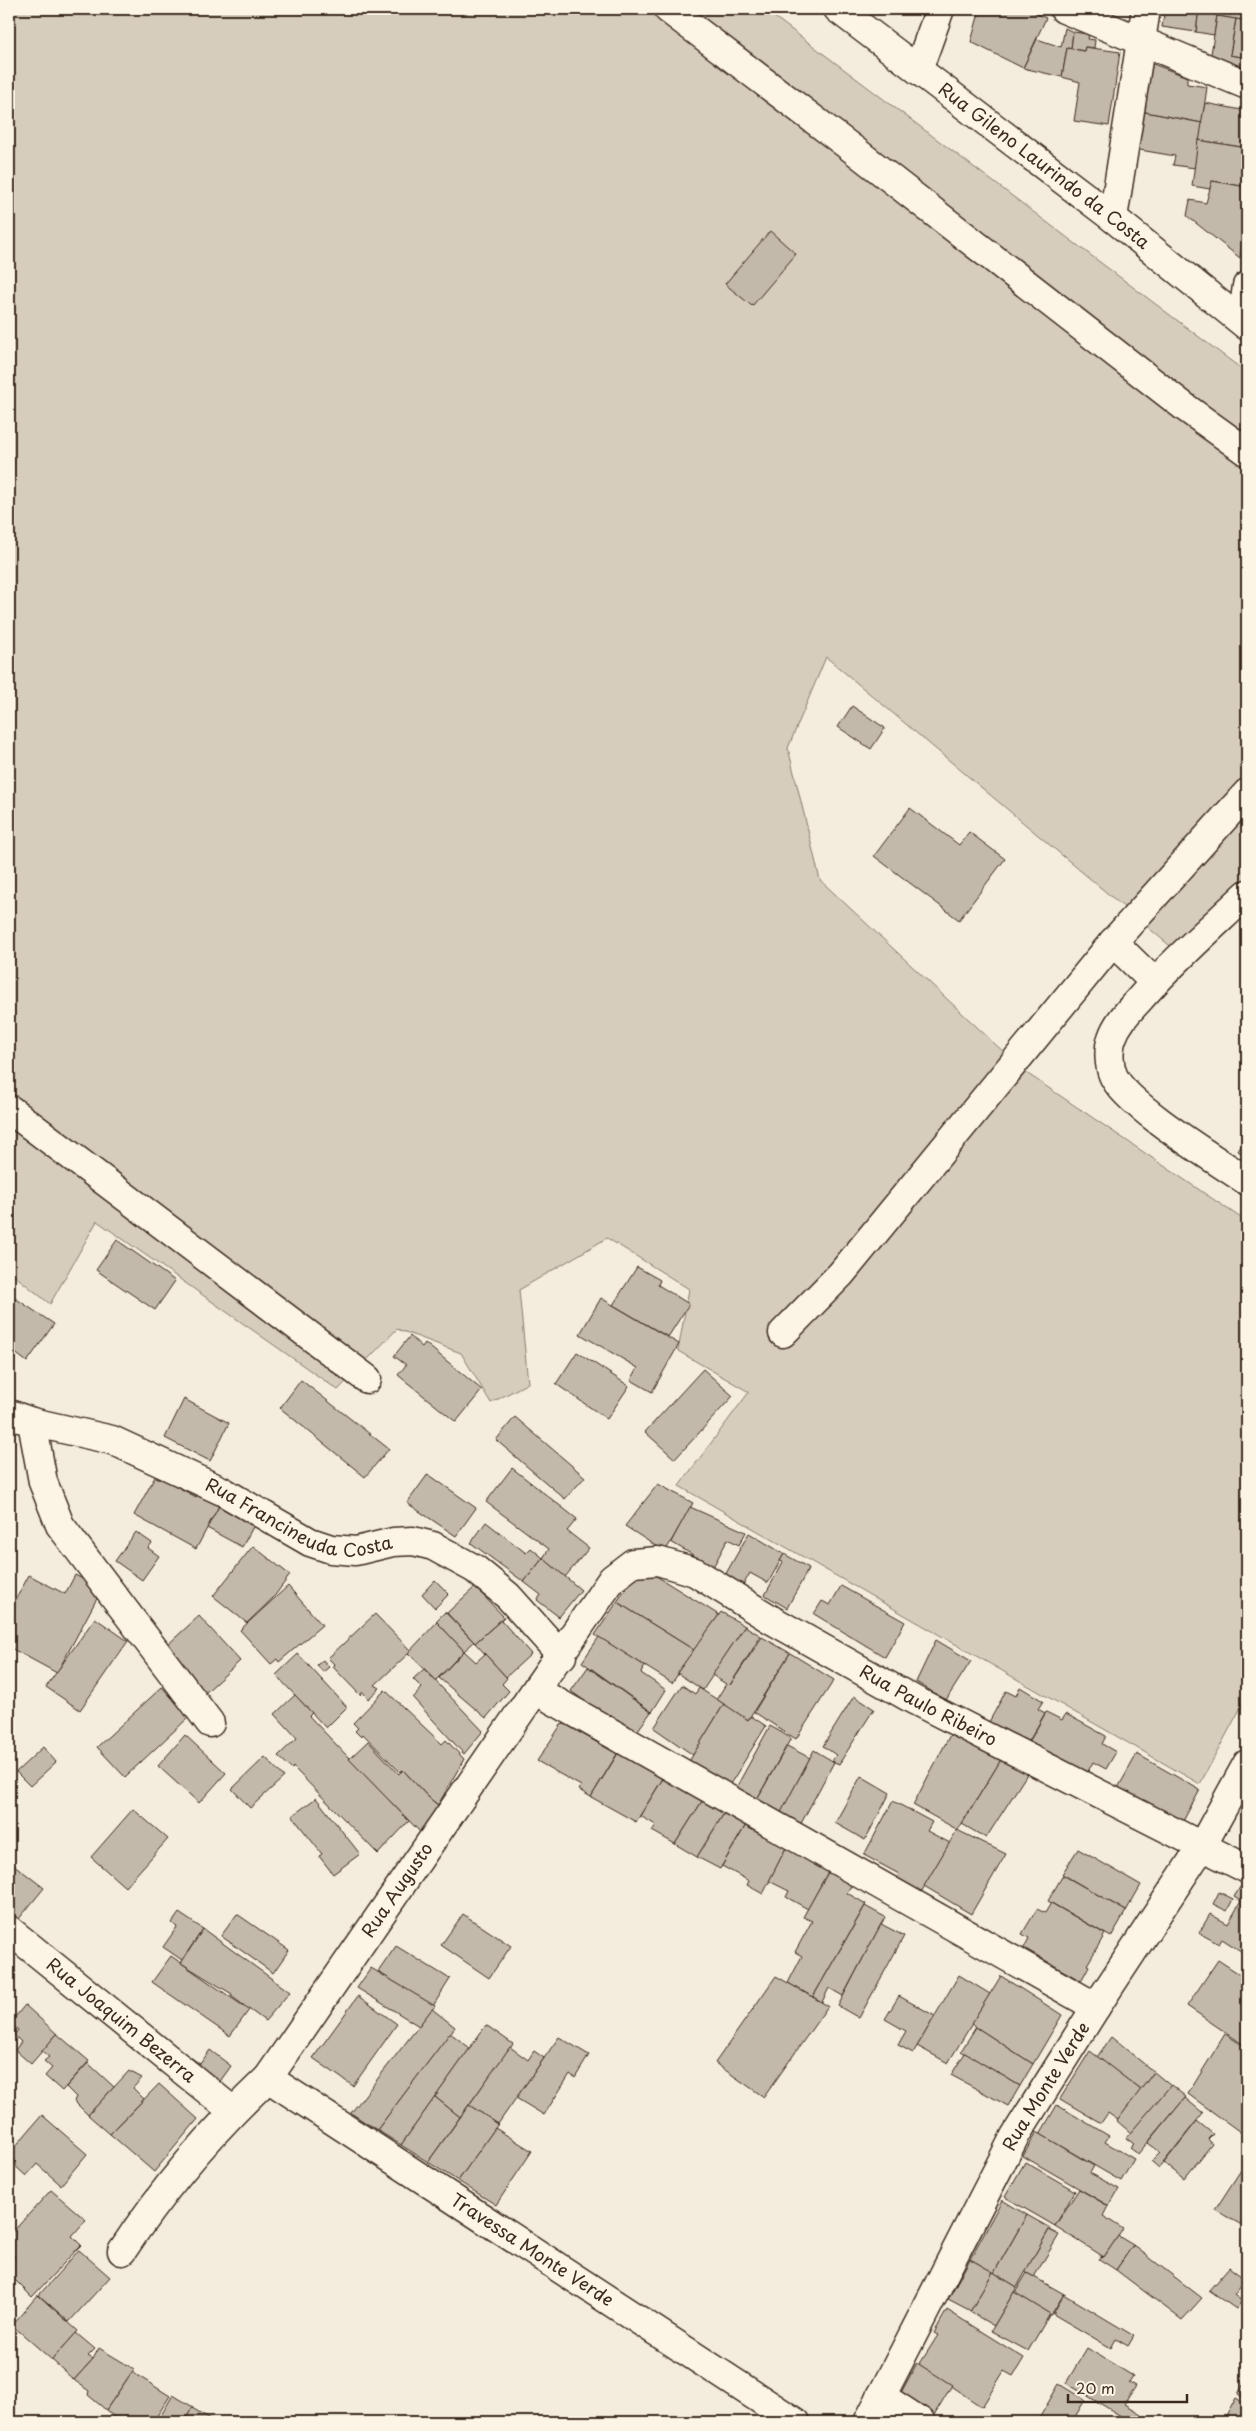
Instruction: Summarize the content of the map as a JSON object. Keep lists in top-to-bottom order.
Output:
{
  "streets": {
    "street": [
      "Rua Gileno Laurindo da Costa",
      "Rua Francineuda Costa",
      "Rua Paulo Ribeiro",
      "Rua Augusto",
      "Rua Joaquim Bezerra",
      "Rua Monte Verde",
      "Travessa Monte Verde"
    ]
  },
  "crossings": [
    ["Rua Francineuda Costa", "Rua Augusto"],
    ["Rua Paulo Ribeiro", "Rua Augusto"],
    ["Rua Paulo Ribeiro", "Rua Monte Verde"],
    ["Rua Augusto", "Rua Joaquim Bezerra"],
    ["Rua Augusto", "Travessa Monte Verde"]
  ],
  "scale_bar": "20 m"
}
